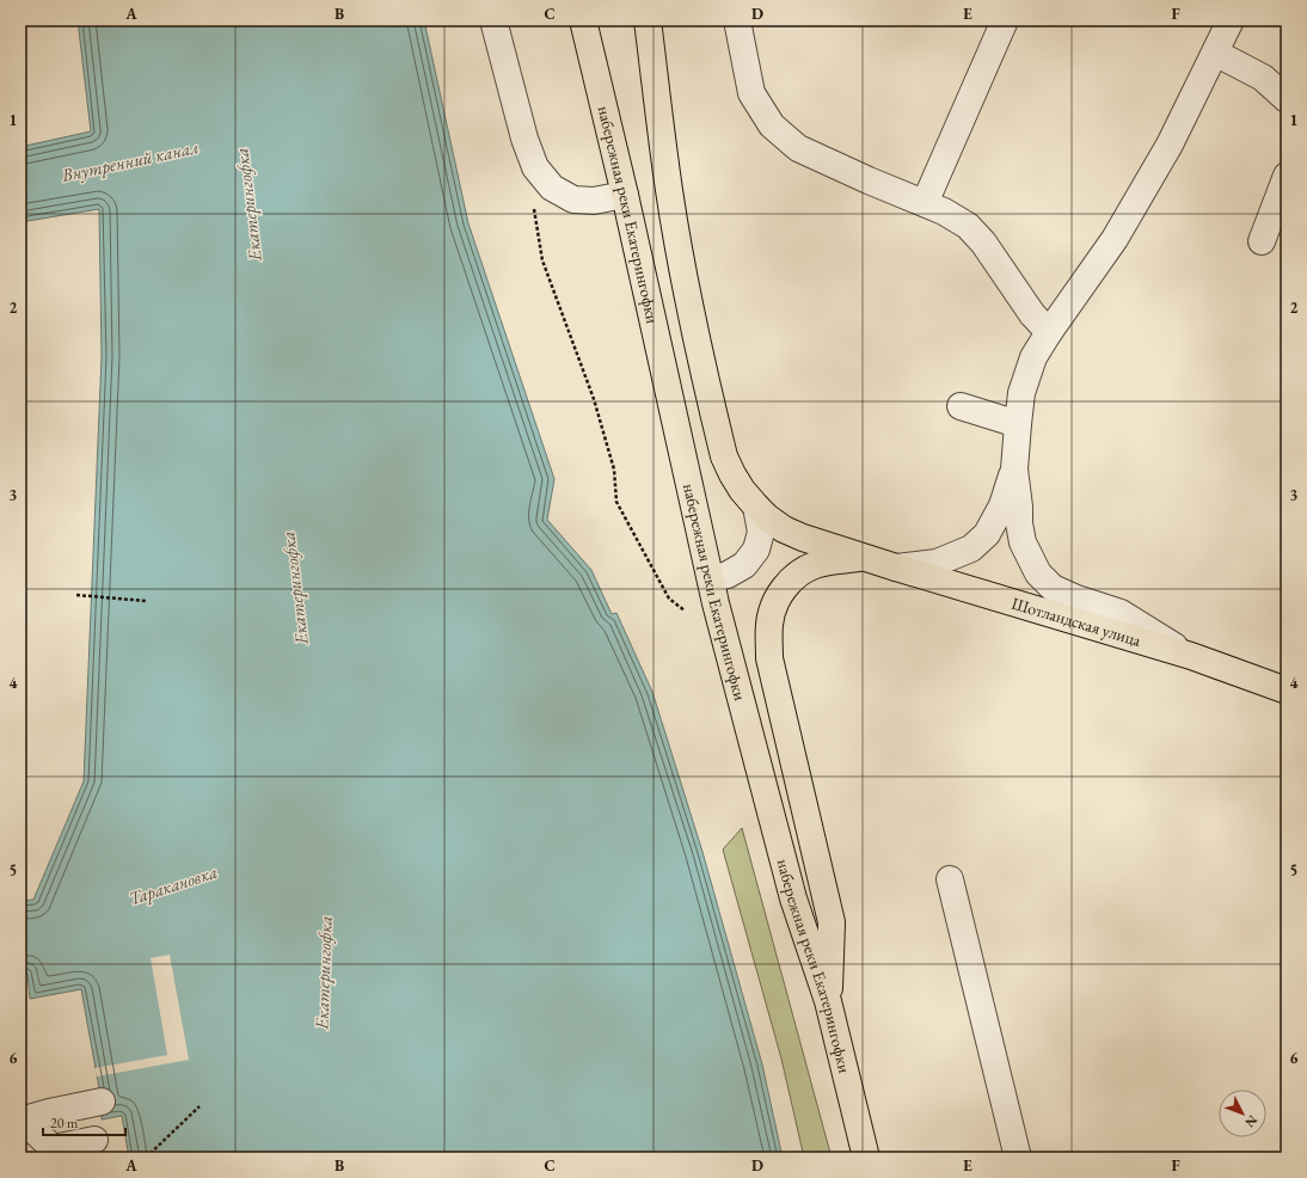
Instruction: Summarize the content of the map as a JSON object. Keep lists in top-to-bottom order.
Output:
{
  "streets": {
    "main road": ["набережная реки Екатерингофки", "Шотландская улица"]
  },
  "water": ["Внутренний канал", "Екатерингофка", "Таракановка"],
  "scale_bar": "20 m",
  "north": "bottom right",
  "grid": {
    "columns": [
      "A",
      "B",
      "C",
      "D",
      "E",
      "F"
    ],
    "rows": [
      "1",
      "2",
      "3",
      "4",
      "5",
      "6"
    ]
  }
}
